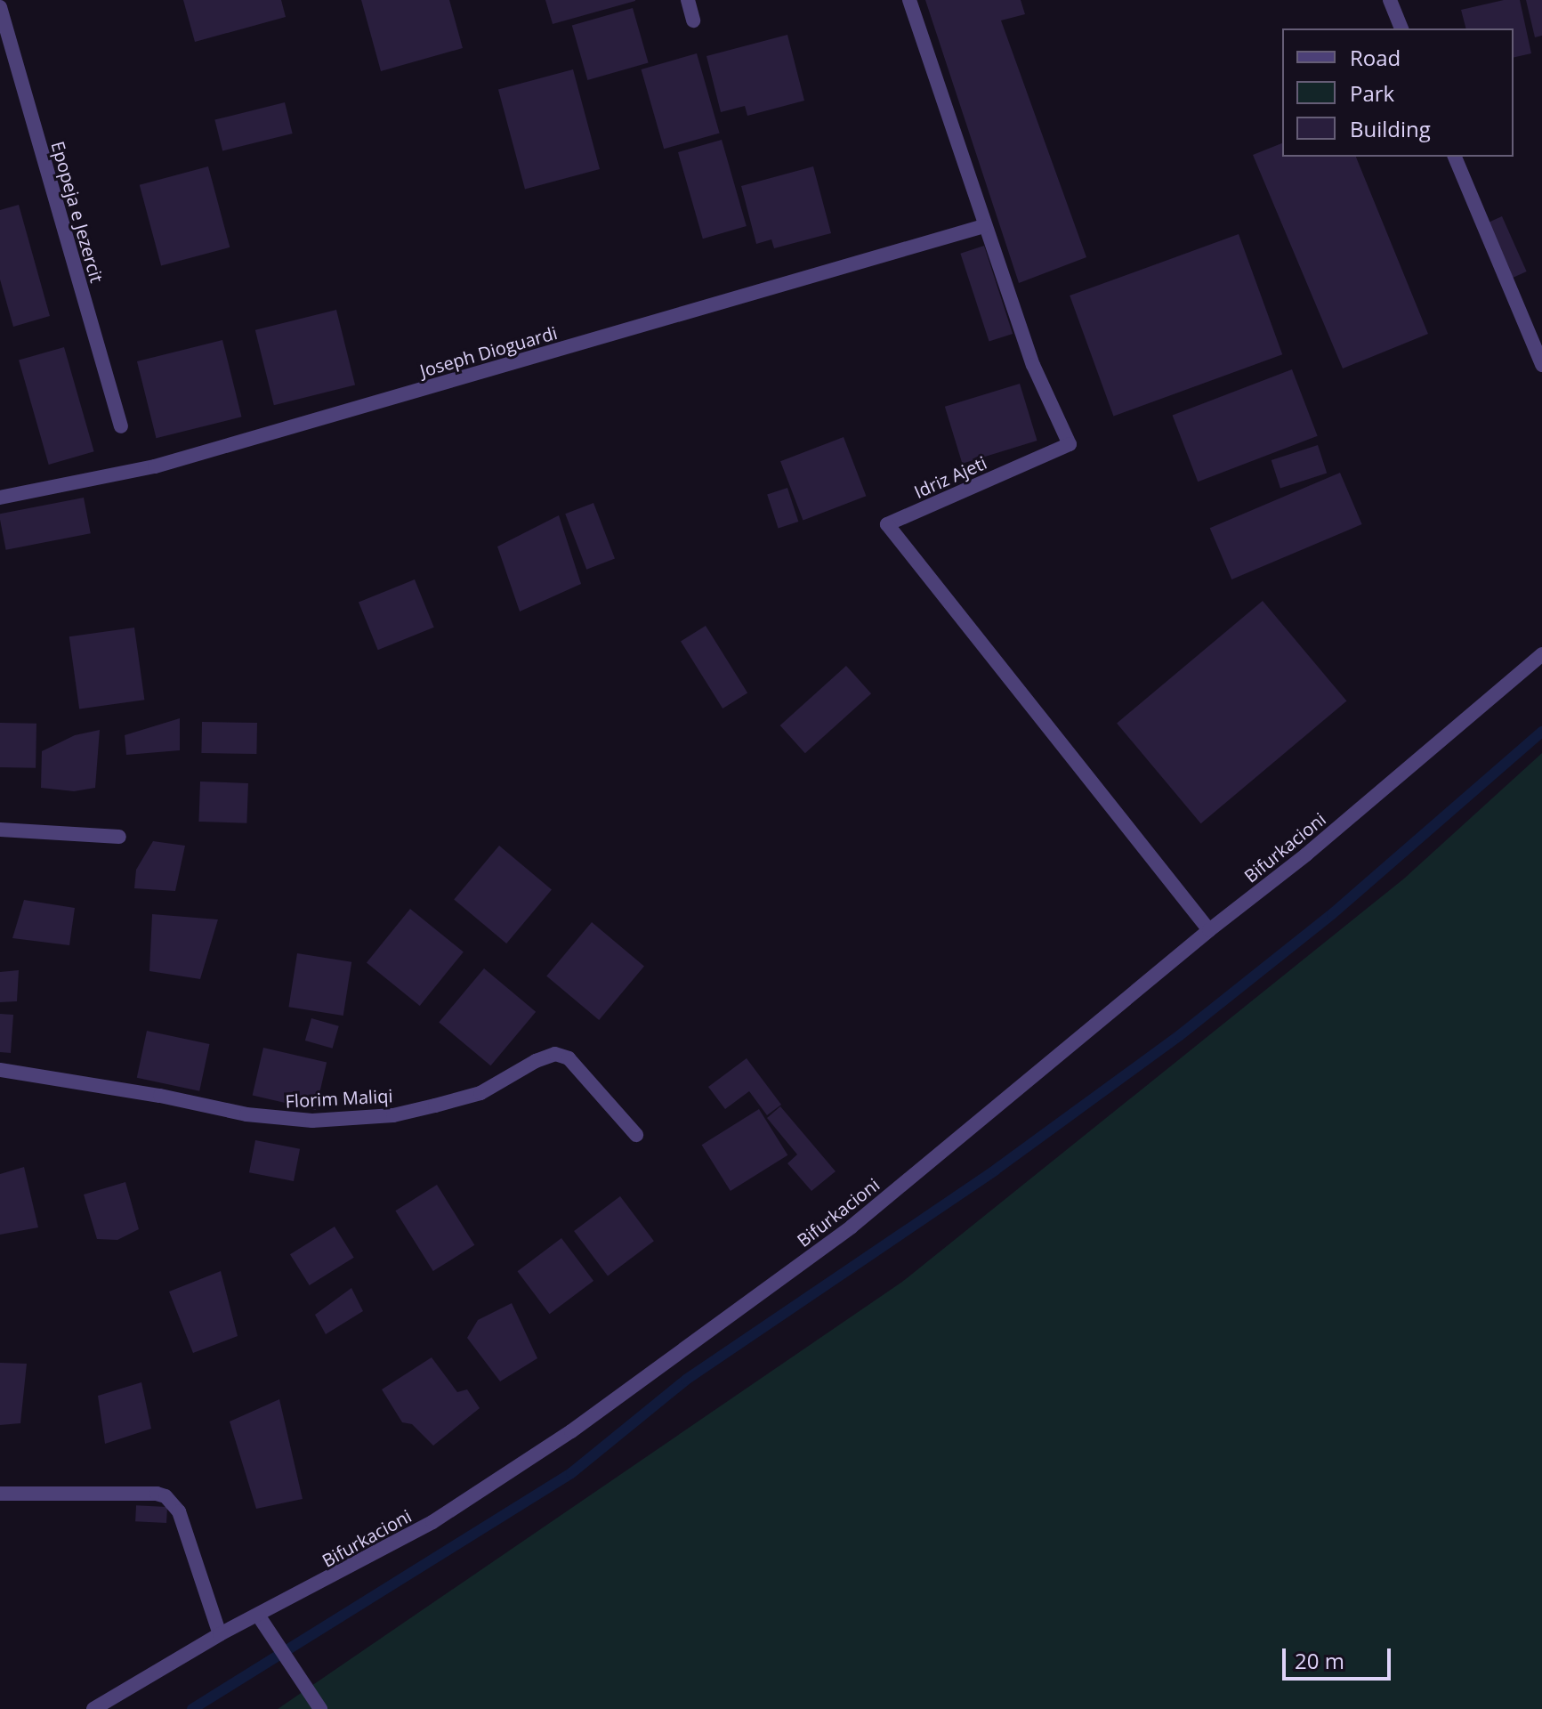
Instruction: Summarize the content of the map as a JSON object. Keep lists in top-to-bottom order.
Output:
{
  "streets": {
    "street": [
      "Epopeja e Jezercit",
      "Joseph Dioguardi",
      "Idriz Ajeti",
      "Bifurkacioni",
      "Florim Maliqi"
    ]
  },
  "crossings": [
    ["Joseph Dioguardi", "Idriz Ajeti"],
    ["Idriz Ajeti", "Bifurkacioni"]
  ],
  "legend": ["Road", "Park", "Building"],
  "scale_bar": "20 m"
}
